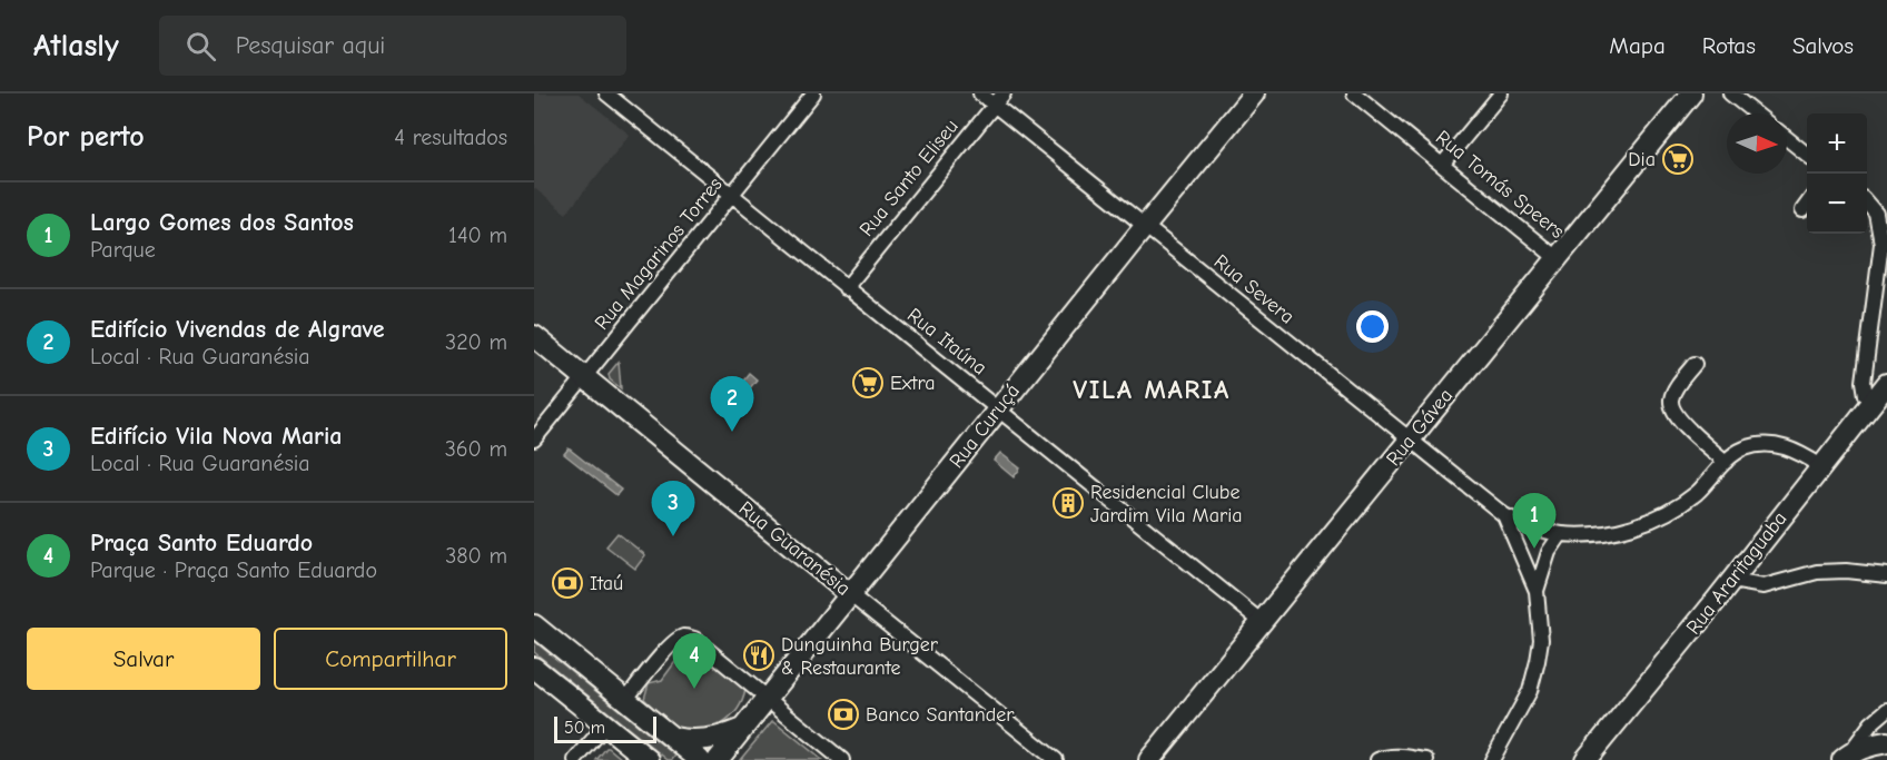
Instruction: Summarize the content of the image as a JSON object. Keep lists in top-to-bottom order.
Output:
{
  "streets": {
    "street": [
      "Rua Santo Eliseu",
      "Rua Tomás Speers",
      "Rua Magarinos Torres",
      "Rua Severa",
      "Rua Itaúna",
      "Rua Curuçá",
      "Rua Gávea",
      "Rua Guaranésia",
      "Rua Araritaguaba"
    ]
  },
  "crossings": [
    ["Rua Santo Eliseu", "Rua Severa"],
    ["Rua Santo Eliseu", "Rua Itaúna"],
    ["Rua Tomás Speers", "Rua Gávea"],
    ["Rua Magarinos Torres", "Rua Itaúna"],
    ["Rua Magarinos Torres", "Rua Guaranésia"],
    ["Rua Severa", "Rua Curuçá"],
    ["Rua Severa", "Rua Gávea"],
    ["Rua Itaúna", "Rua Curuçá"],
    ["Rua Itaúna", "Rua Gávea"],
    ["Rua Curuçá", "Rua Guaranésia"]
  ],
  "districts": ["VILA MARIA"],
  "places": {
    "supermarket": ["Dia", "Extra"],
    "building": ["Residencial Clube Jardim Vila Maria"],
    "bank": ["Itaú", "Banco Santander"],
    "restaurant": ["Dunguinha Burger & Restaurante"]
  },
  "scale_bar": "50 m",
  "north": "right",
  "page": {
    "header": "Atlasly",
    "search": "Pesquisar aqui",
    "nav": ["Mapa", "Rotas", "Salvos"],
    "heading": ["Por perto", "4 resultados"],
    "map_buttons": ["+", "−"],
    "list": [
      {
        "mark": "1",
        "name": "Largo Gomes dos Santos",
        "note": "Parque",
        "value": "140 m"
      },
      {
        "mark": "2",
        "name": "Edifício Vivendas de Algrave",
        "note": "Local · Rua Guaranésia",
        "value": "320 m"
      },
      {
        "mark": "3",
        "name": "Edifício Vila Nova Maria",
        "note": "Local · Rua Guaranésia",
        "value": "360 m"
      },
      {
        "mark": "4",
        "name": "Praça Santo Eduardo",
        "note": "Parque · Praça Santo Eduardo",
        "value": "380 m"
      }
    ],
    "pins": [
      "2",
      "3",
      "1",
      "4"
    ],
    "buttons": ["Salvar", "Compartilhar"],
    "scale": "50 m"
  }
}
